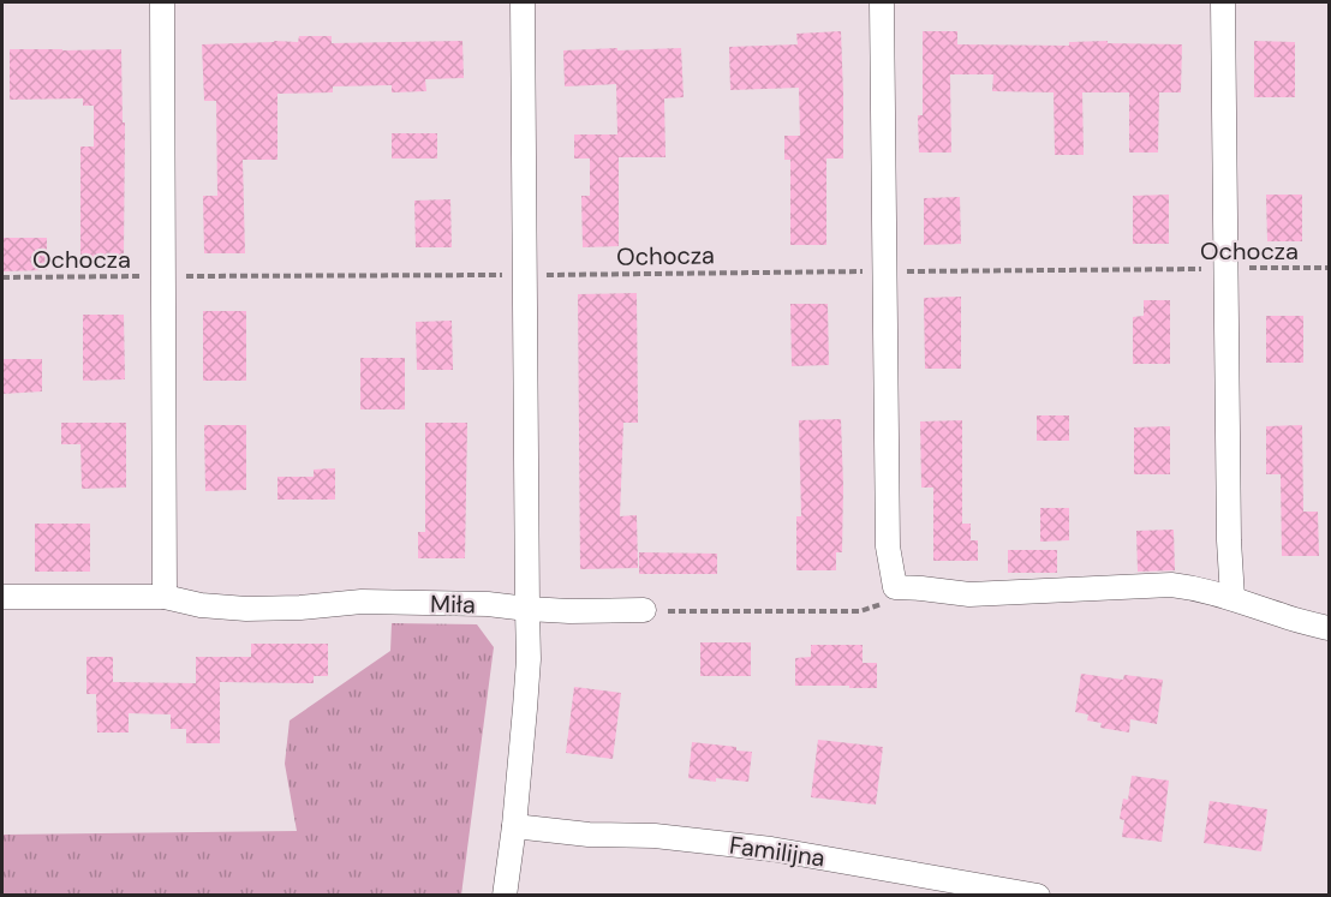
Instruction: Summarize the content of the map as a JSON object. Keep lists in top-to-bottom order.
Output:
{
  "streets": {
    "street": ["Miła", "Familijna"],
    "path": ["Ochocza"]
  }
}
